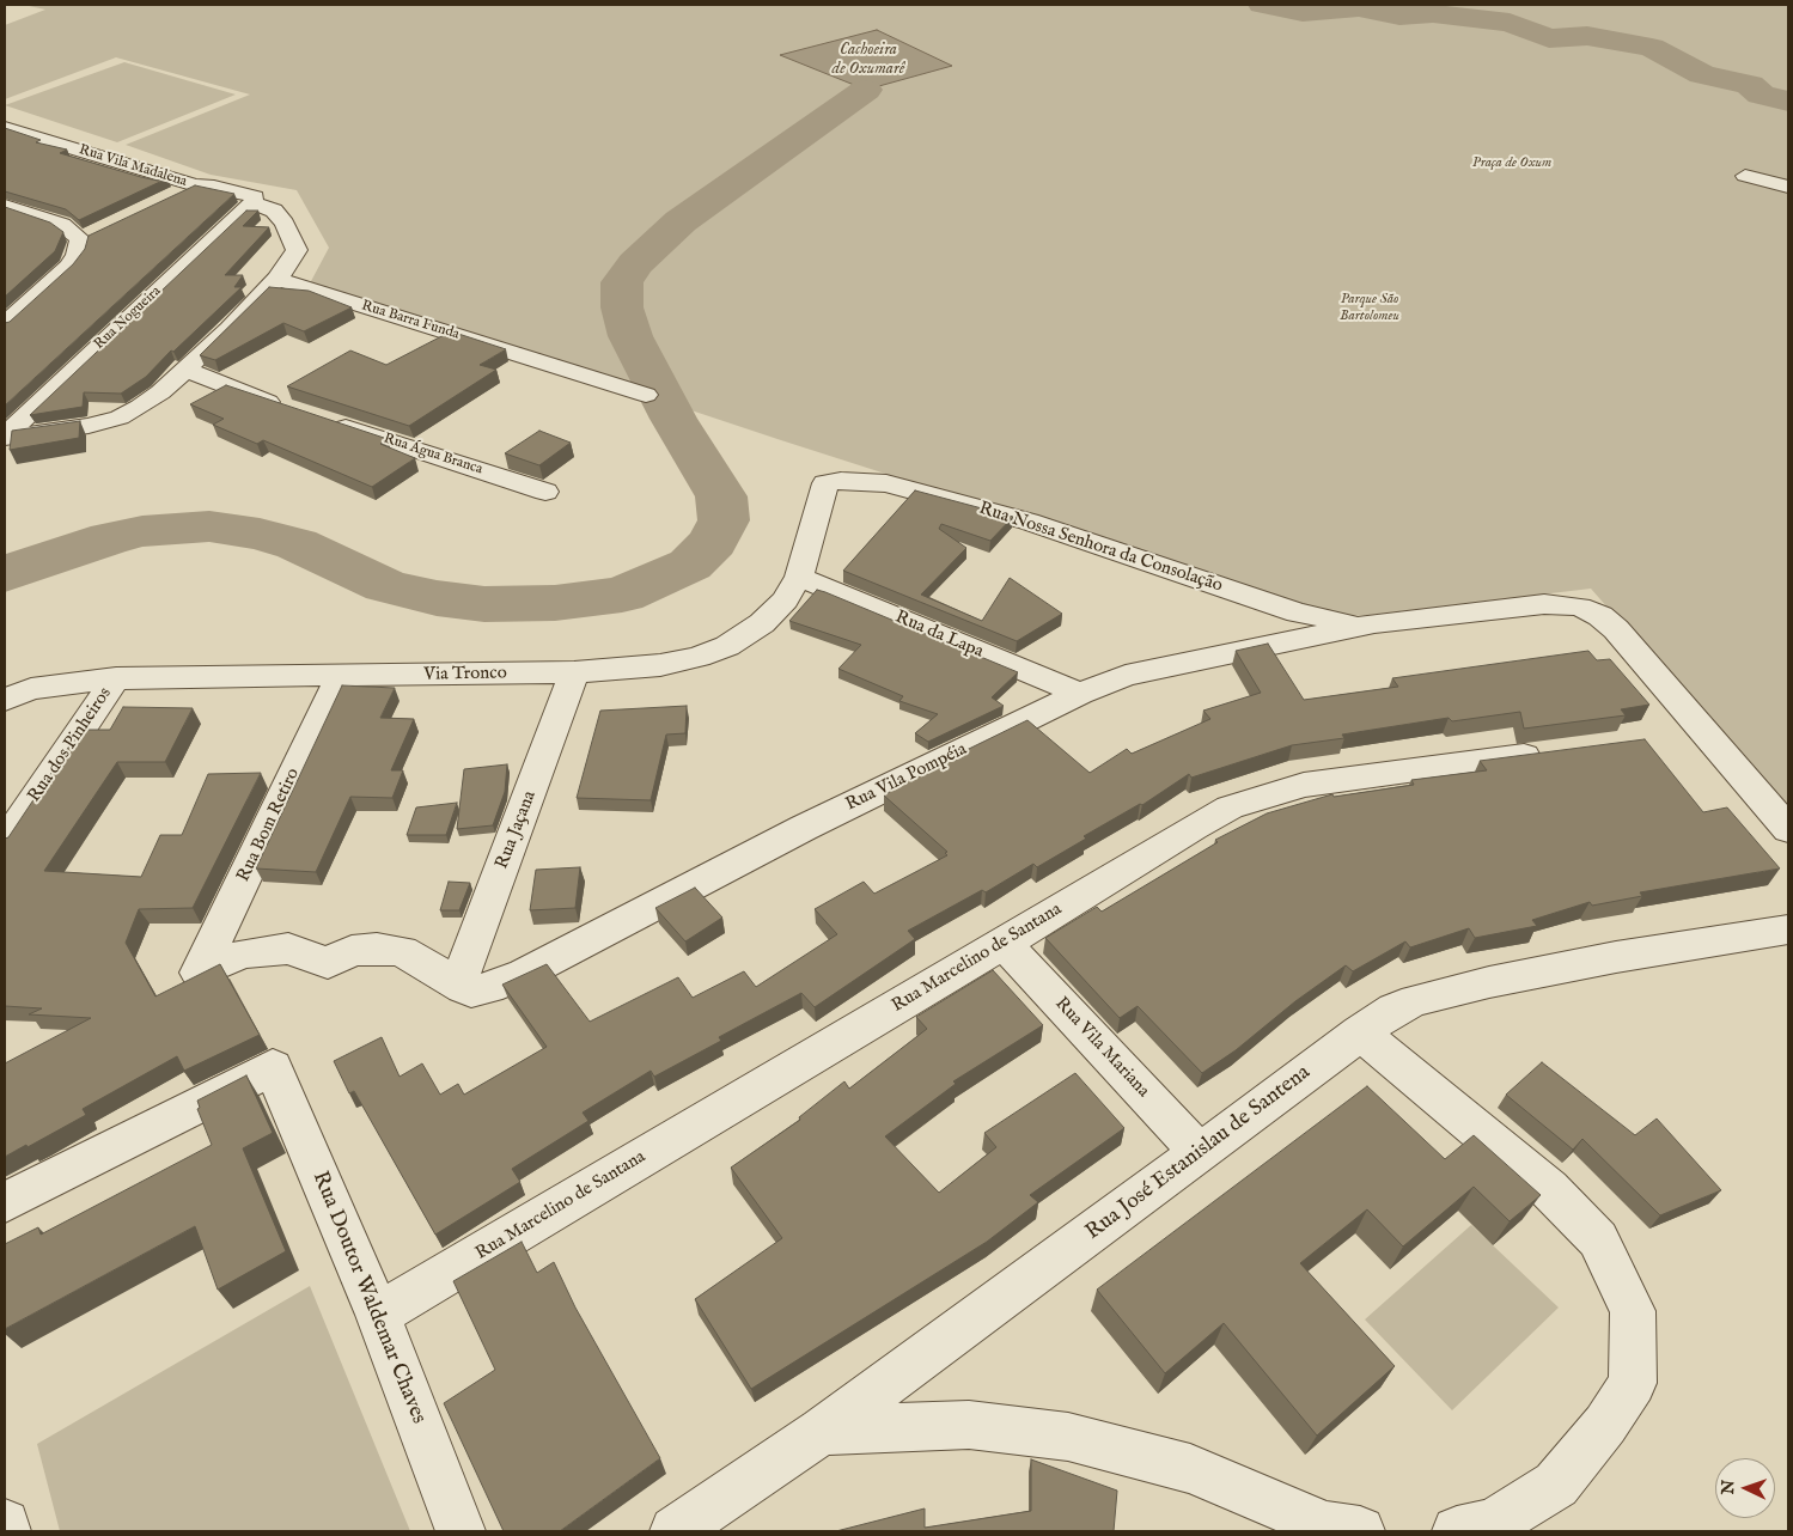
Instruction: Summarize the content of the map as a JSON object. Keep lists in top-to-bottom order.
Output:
{
  "streets": {
    "street": [
      "Rua Vila Madalena",
      "Rua Nogueira",
      "Rua Barra Funda",
      "Rua Água Branca",
      "Rua Nossa Senhora da Consolação",
      "Rua da Lapa",
      "Via Tronco",
      "Rua dos Pinheiros",
      "Rua Vila Pompéia",
      "Rua Bom Retiro",
      "Rua Jaçana",
      "Rua Marcelino de Santana",
      "Rua Vila Mariana",
      "Rua José Estanislau de Santena",
      "Rua Doutor Waldemar Chaves"
    ]
  },
  "crossings": [
    ["Rua Vila Madalena", "Rua Nogueira"],
    ["Rua Vila Madalena", "Rua Barra Funda"],
    ["Rua Nossa Senhora da Consolação", "Via Tronco"],
    ["Rua Nossa Senhora da Consolação", "Rua Vila Pompéia"],
    ["Rua da Lapa", "Via Tronco"],
    ["Rua da Lapa", "Rua Vila Pompéia"],
    ["Via Tronco", "Rua dos Pinheiros"],
    ["Via Tronco", "Rua Bom Retiro"],
    ["Via Tronco", "Rua Jaçana"],
    ["Rua Vila Pompéia", "Rua Bom Retiro"],
    ["Rua Vila Pompéia", "Rua Jaçana"],
    ["Rua Bom Retiro", "Rua Jaçana"],
    ["Rua Marcelino de Santana", "Rua Vila Mariana"],
    ["Rua Marcelino de Santana", "Rua Doutor Waldemar Chaves"],
    ["Rua Vila Mariana", "Rua José Estanislau de Santena"]
  ],
  "water": ["Cachoeira de Oxumarê"],
  "parks": ["Praça de Oxum", "Parque São Bartolomeu"],
  "north": "left"
}
